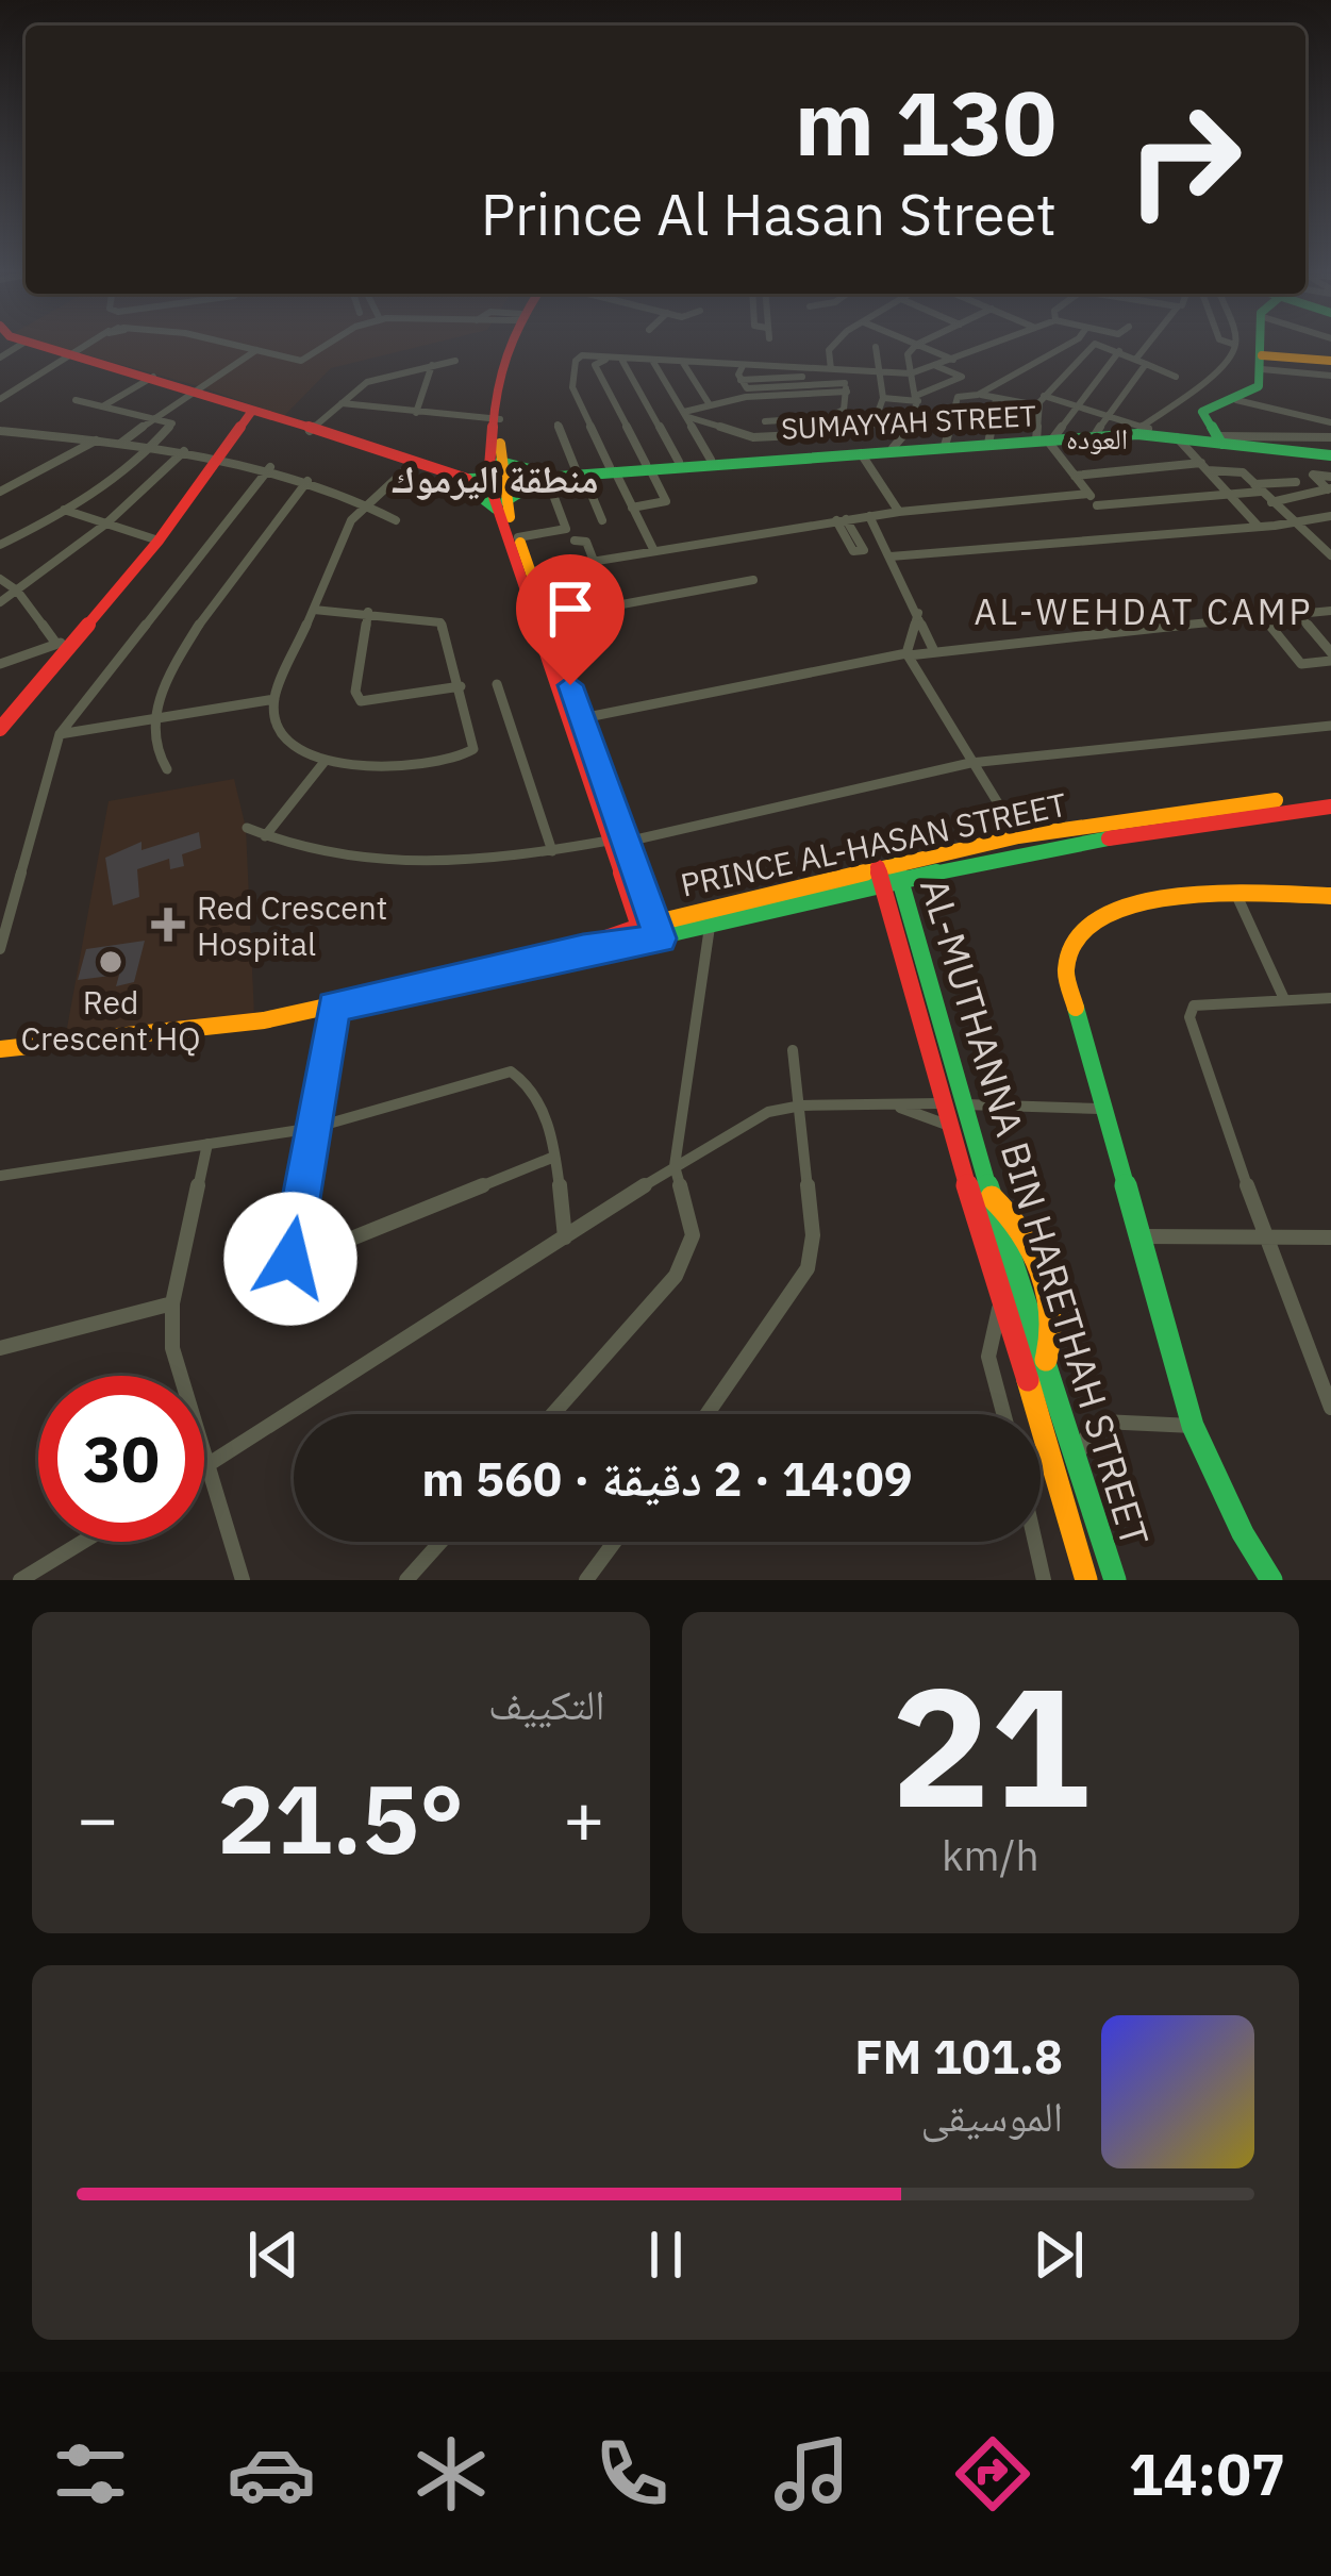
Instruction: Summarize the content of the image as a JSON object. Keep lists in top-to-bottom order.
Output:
{
  "streets": {
    "main road": ["SUMAYYAH STREET", "PRINCE AL-HASAN STREET", "AL-MUTHANNA BIN HARETHAH STREET"]
  },
  "crossings": [
    ["PRINCE AL-HASAN STREET", "AL-MUTHANNA BIN HARETHAH STREET"]
  ],
  "districts": ["العوده", "منطقة اليرموك", "AL-WEHDAT CAMP"],
  "places": {
    "health": ["Red Crescent Hospital"],
    "other": ["Red Crescent HQ"]
  },
  "page": {
    "turn": ["130 m", "Prince Al Hasan Street"],
    "limit": "30",
    "trip": "14:09 · 2 دقيقة · 560 m",
    "tile": [
      ["21", "km/h"],
      "التكييف"
    ],
    "heat": ["−", "21.5°", "+"],
    "song": ["101.8 FM", "الموسيقى"],
    "tabs": "14:07"
  }
}
